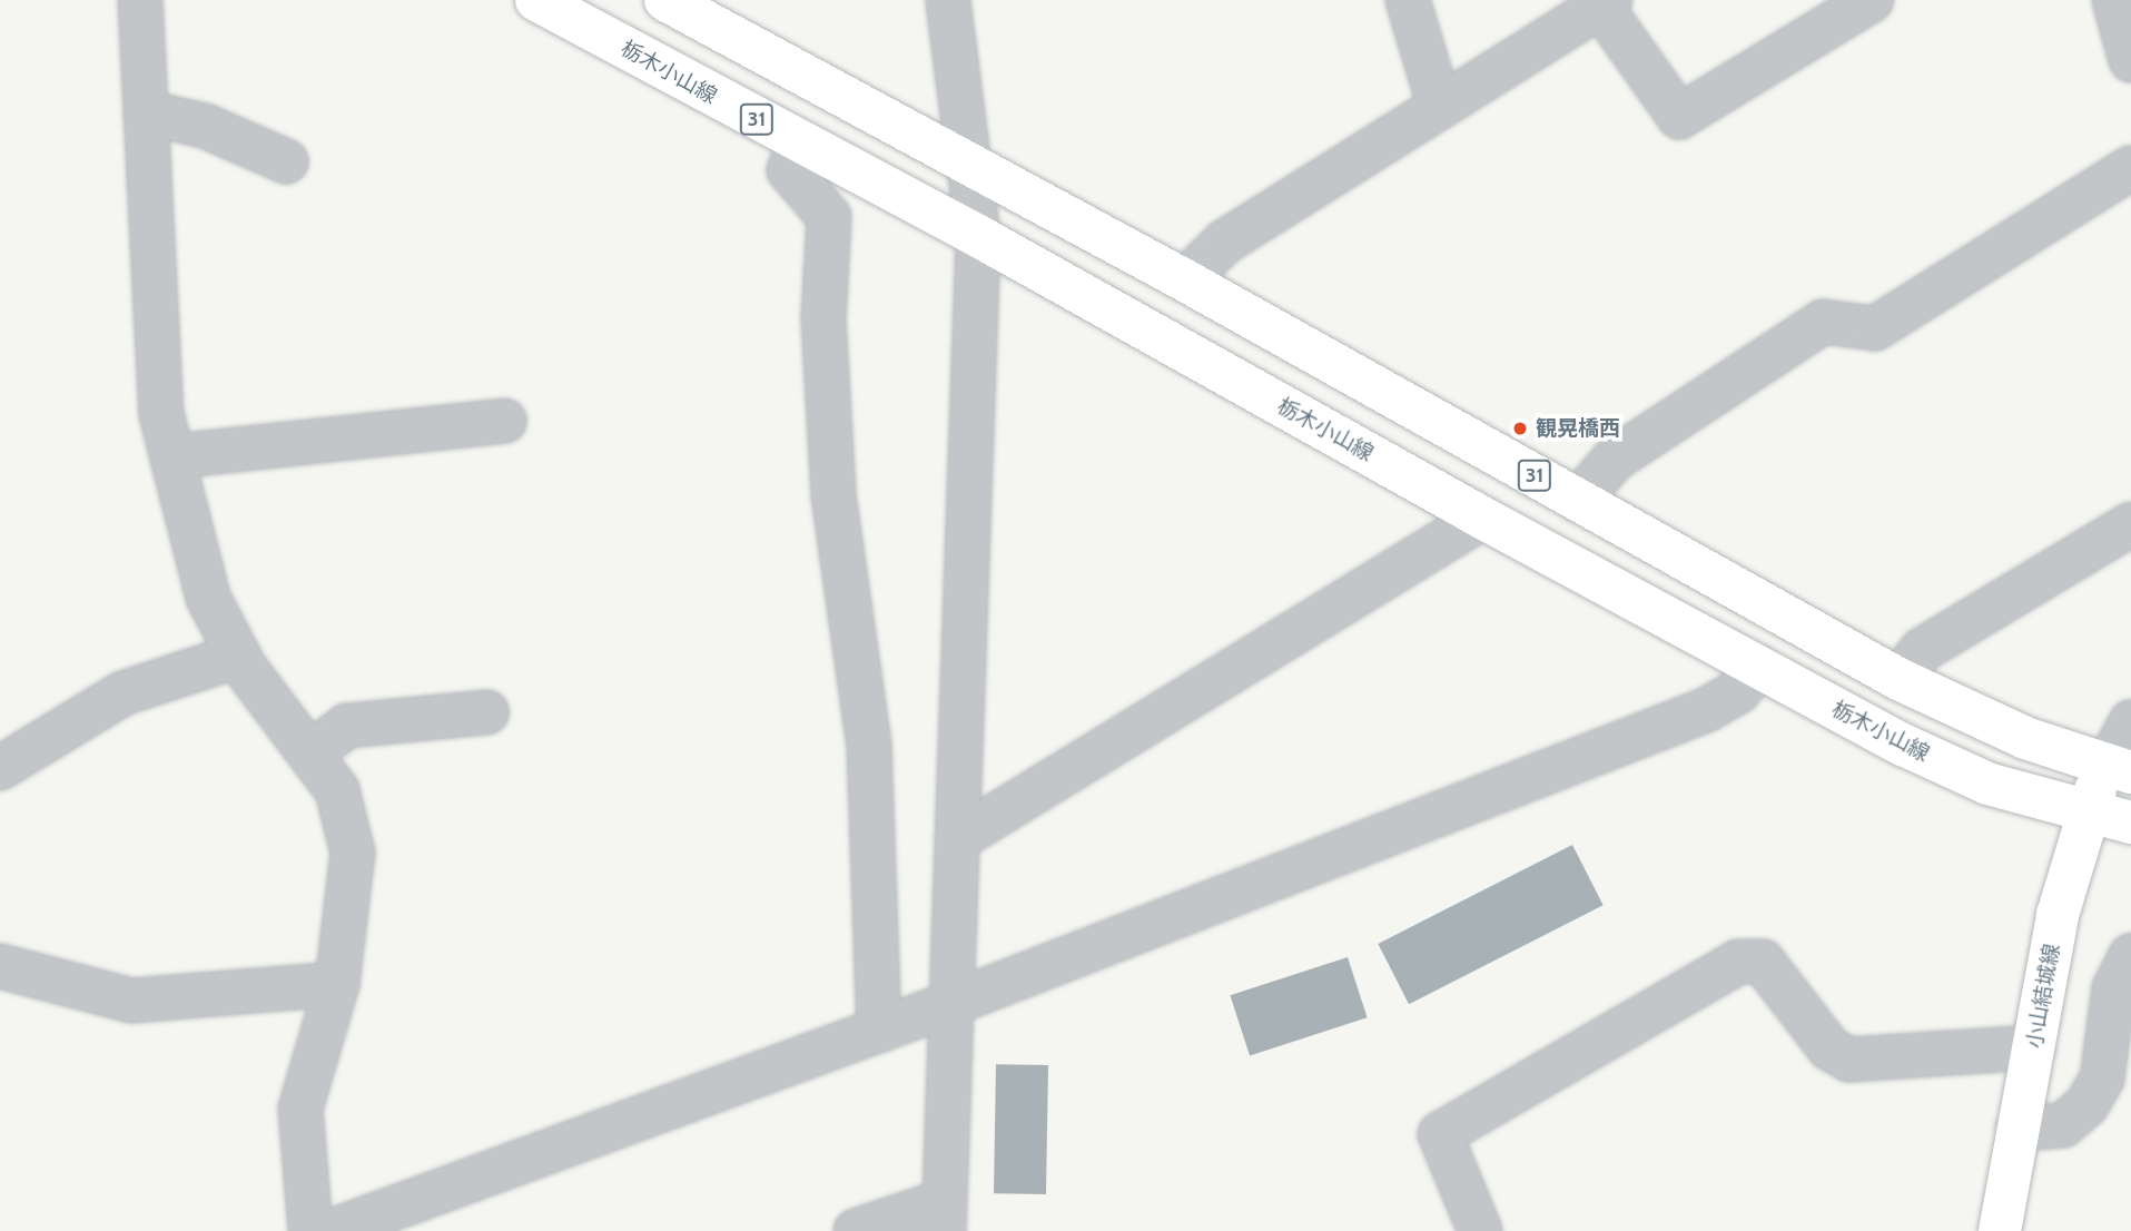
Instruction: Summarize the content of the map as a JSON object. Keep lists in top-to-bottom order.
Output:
{
  "streets": {
    "main road": ["栃木小山線", "31", "小山結城線"]
  },
  "crossings": [
    ["栃木小山線", "小山結城線"],
    ["31", "小山結城線"]
  ],
  "places": ["観晃橋西"]
}
